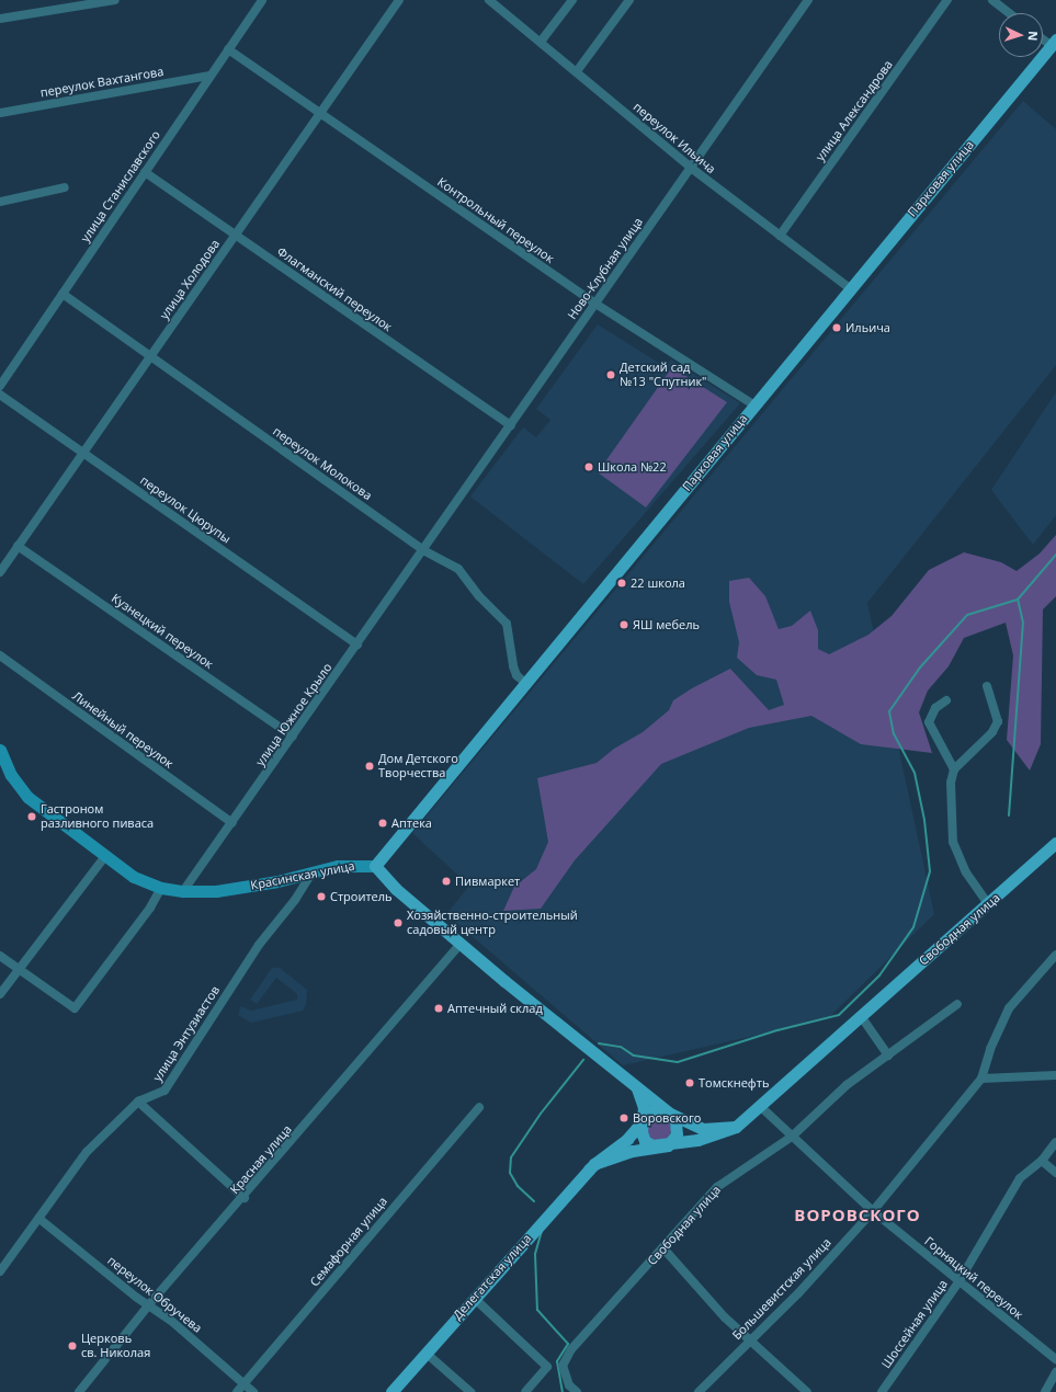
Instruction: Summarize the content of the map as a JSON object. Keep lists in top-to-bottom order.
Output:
{
  "streets": {
    "main road": [
      "Парковая улица",
      "Красинская улица",
      "Свободная улица",
      "Делегатская улица"
    ],
    "street": [
      "переулок Вахтангова",
      "улица Александрова",
      "переулок Ильича",
      "улица Станиславского",
      "Контрольный переулок",
      "Ново-Клубная улица",
      "улица Холодова",
      "Флагманский переулок",
      "переулок Молокова",
      "переулок Цюрупы",
      "Кузнецкий переулок",
      "улица Южное Крыло",
      "Линейный переулок",
      "улица Энтузиастов",
      "Красная улица",
      "Семафорная улица",
      "Горняцкий переулок",
      "Большевистская улица",
      "переулок Обручева",
      "Шоссейная улица"
    ]
  },
  "crossings": [
    ["переулок Вахтангова", "улица Станиславского"],
    ["улица Александрова", "переулок Ильича"],
    ["переулок Ильича", "Парковая улица"],
    ["переулок Ильича", "Ново-Клубная улица"],
    ["Парковая улица", "Контрольный переулок"],
    ["Парковая улица", "переулок Молокова"],
    ["Парковая улица", "Красинская улица"],
    ["улица Станиславского", "Контрольный переулок"],
    ["улица Станиславского", "Флагманский переулок"],
    ["улица Станиславского", "переулок Молокова"],
    ["Контрольный переулок", "Ново-Клубная улица"],
    ["Контрольный переулок", "улица Холодова"],
    ["Ново-Клубная улица", "Флагманский переулок"],
    ["Ново-Клубная улица", "переулок Молокова"],
    ["Ново-Клубная улица", "улица Южное Крыло"],
    ["улица Холодова", "Флагманский переулок"],
    ["улица Холодова", "переулок Молокова"],
    ["улица Холодова", "переулок Цюрупы"],
    ["улица Холодова", "Кузнецкий переулок"],
    ["переулок Молокова", "улица Южное Крыло"],
    ["переулок Цюрупы", "улица Южное Крыло"],
    ["Кузнецкий переулок", "улица Южное Крыло"],
    ["улица Южное Крыло", "Линейный переулок"],
    ["улица Южное Крыло", "Красинская улица"],
    ["Красинская улица", "улица Энтузиастов"],
    ["Свободная улица", "Делегатская улица"],
    ["Свободная улица", "Горняцкий переулок"],
    ["улица Энтузиастов", "переулок Обручева"],
    ["Красная улица", "переулок Обручева"],
    ["Семафорная улица", "переулок Обручева"],
    ["Горняцкий переулок", "Большевистская улица"],
    ["Горняцкий переулок", "Шоссейная улица"]
  ],
  "districts": ["ВОРОВСКОГО"],
  "places": [
    "Ильича",
    "Детский сад №13 \"Спутник\"",
    "Школа №22",
    "22 школа",
    "ЯШ мебель",
    "Дом Детского Творчества",
    "Гастроном разливного пиваса",
    "Аптека",
    "Пивмаркет",
    "Строитель",
    "Хозяйственно-строительный садовый центр",
    "Аптечный склад",
    "Томскнефть",
    "Воровского",
    "Церковь св. Николая"
  ],
  "north": "right"
}
